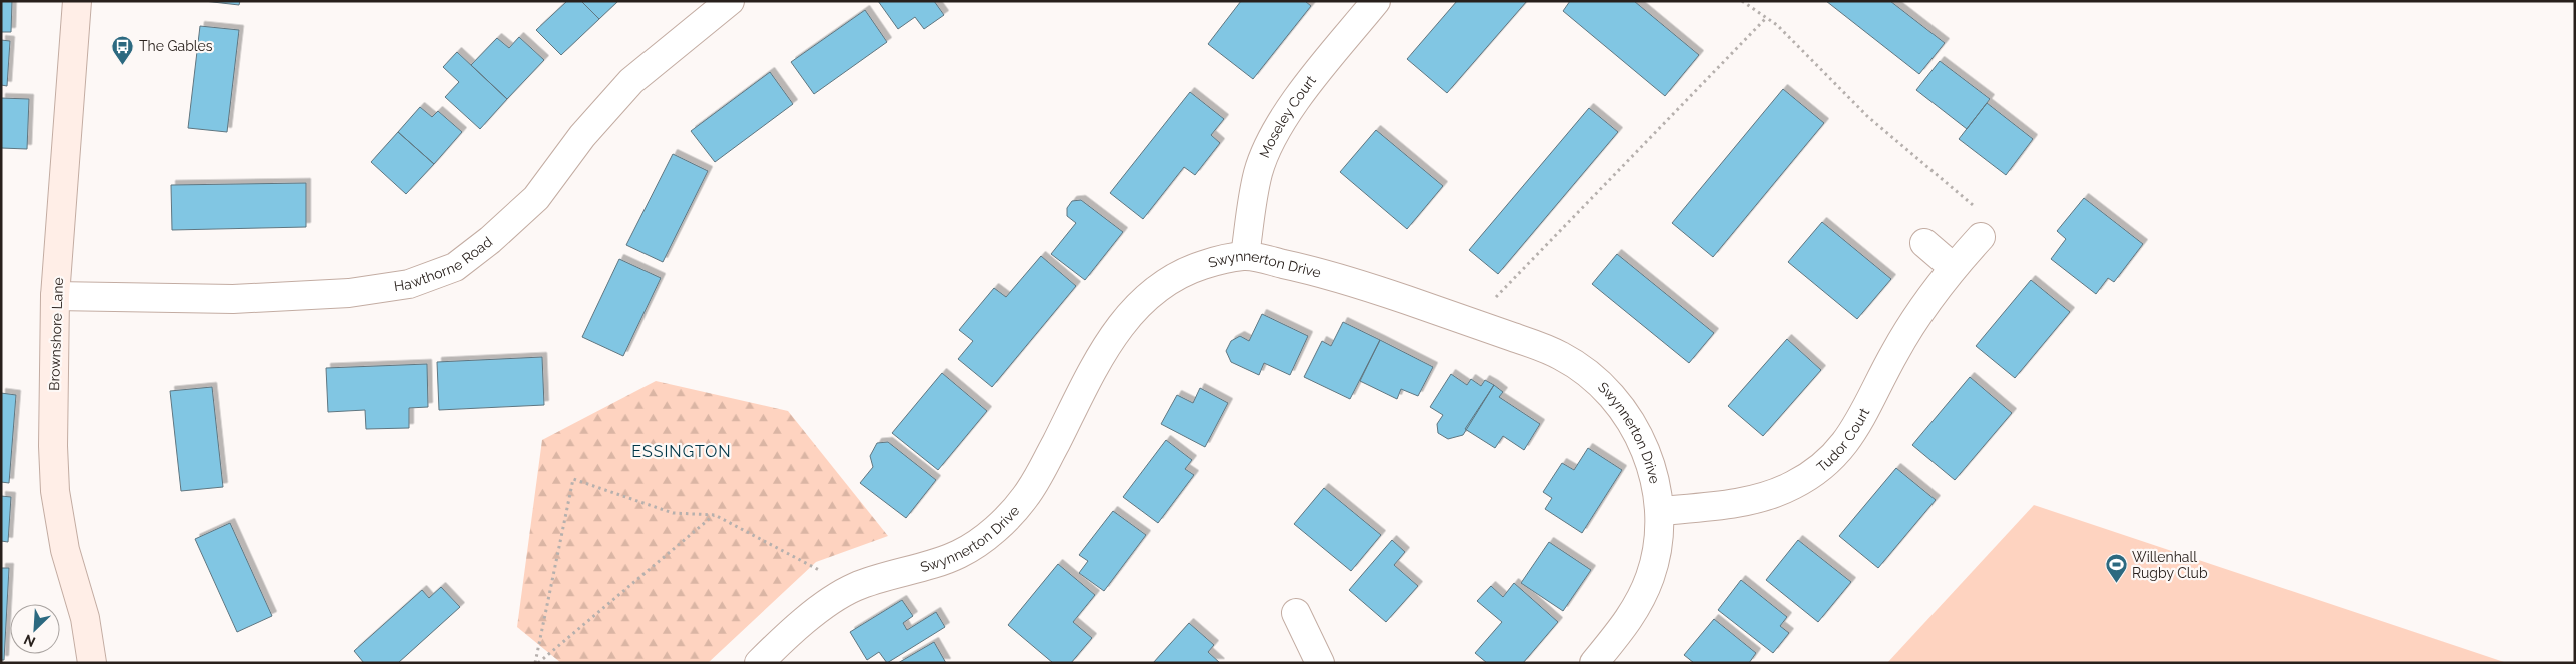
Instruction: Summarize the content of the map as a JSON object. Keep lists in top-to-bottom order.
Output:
{
  "streets": {
    "main road": ["Brownshore Lane"],
    "street": [
      "Moseley Court",
      "Hawthorne Road",
      "Swynnerton Drive",
      "Tudor Court"
    ]
  },
  "crossings": [
    ["Moseley Court", "Swynnerton Drive"],
    ["Hawthorne Road", "Brownshore Lane"],
    ["Swynnerton Drive", "Tudor Court"]
  ],
  "districts": ["ESSINGTON"],
  "places": {
    "bus stop": ["The Gables"],
    "sports": ["Willenhall Rugby Club"]
  },
  "north": "bottom left"
}
